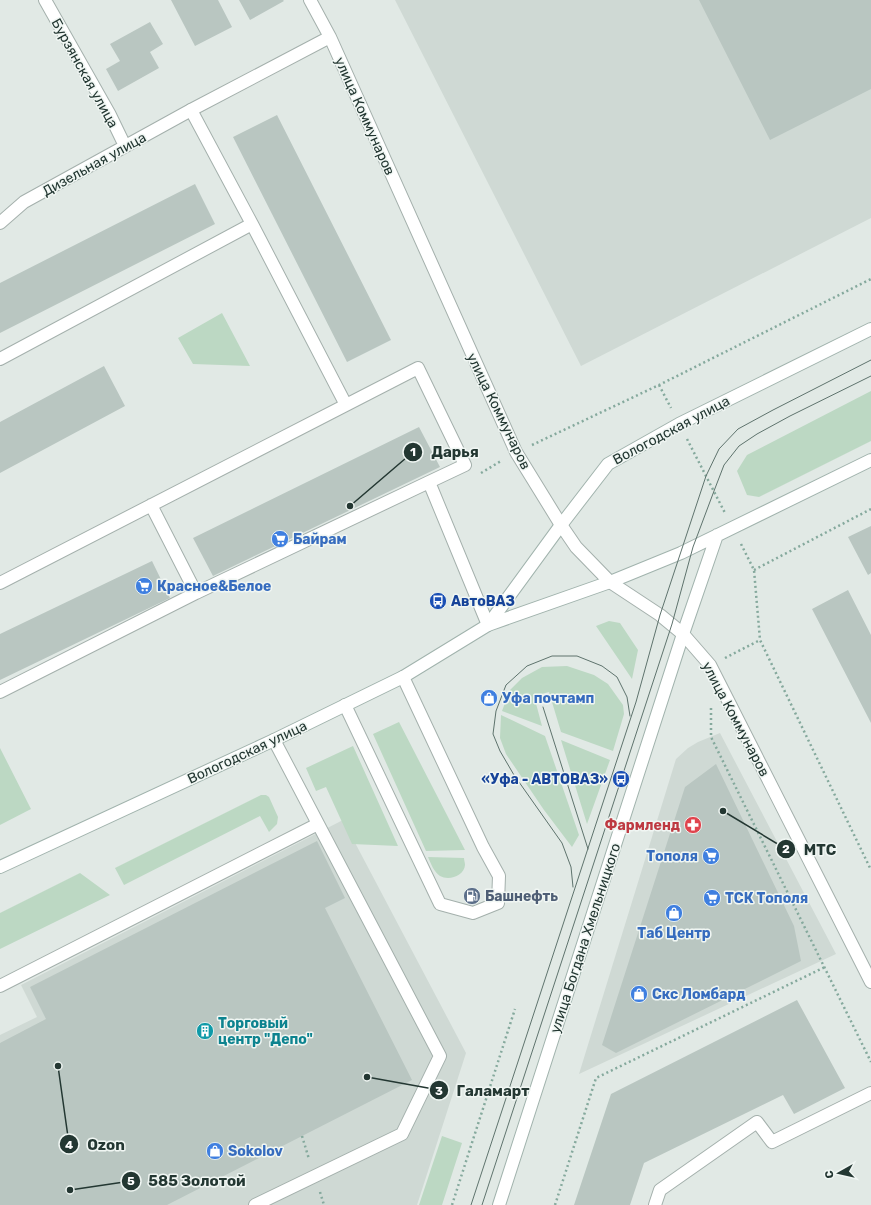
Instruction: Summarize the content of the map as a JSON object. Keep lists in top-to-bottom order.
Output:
{
  "streets": {
    "main road": [
      "Бурзянская улица",
      "улица Коммунаров",
      "Дизельная улица",
      "Вологодская улица",
      "улица Богдана Хмельницкого"
    ]
  },
  "crossings": [
    ["Бурзянская улица", "Дизельная улица"],
    ["улица Коммунаров", "Дизельная улица"],
    ["улица Коммунаров", "Вологодская улица"],
    ["улица Коммунаров", "улица Богдана Хмельницкого"],
    ["Вологодская улица", "улица Богдана Хмельницкого"]
  ],
  "places": {
    "other": [
      "Дарья",
      "МТС",
      "Ozon",
      "Галамарт",
      "585 Золотой"
    ],
    "supermarket": [
      "Байрам",
      "Красное&Белое",
      "Тополя",
      "ТСК Тополя"
    ],
    "bus stop": ["АвтоВАЗ", "«Уфа - АВТОВАЗ»"],
    "shop": [
      "Уфа почтамп",
      "Таб Центр",
      "Скс Ломбард",
      "Sokolov"
    ],
    "pharmacy": ["Фармленд"],
    "fuel station": ["Башнефть"],
    "building": ["Торговый центр \"Депо\""]
  },
  "north": "left"
}
